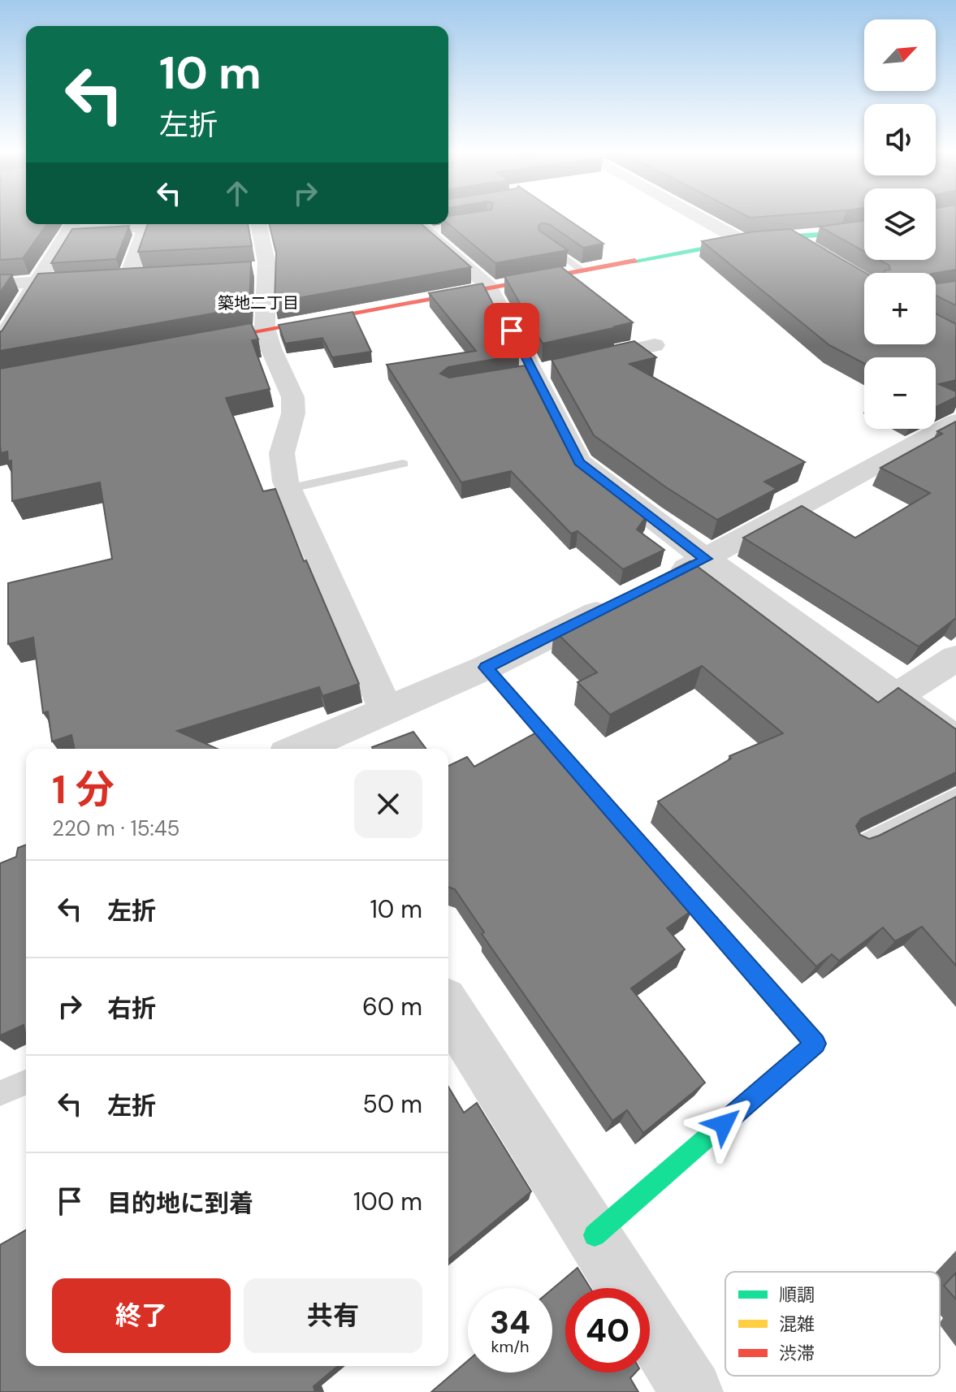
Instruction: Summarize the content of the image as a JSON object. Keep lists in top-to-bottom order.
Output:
{
  "districts": ["築地二丁目"],
  "legend": ["順調", "混雑", "渋滞"],
  "north": "top right",
  "page": {
    "map_buttons": ["+", "−"],
    "turn": ["10 m", "左折"],
    "heading": ["1 分", "220 m · 15:45"],
    "list": [
      {
        "name": "左折",
        "value": "10 m"
      },
      {
        "name": "右折",
        "value": "60 m"
      },
      {
        "name": "左折",
        "value": "50 m"
      },
      {
        "name": "目的地に到着",
        "value": "100 m"
      }
    ],
    "buttons": ["終了", "共有"],
    "speed": "34 km/h",
    "limit": "40"
  }
}
